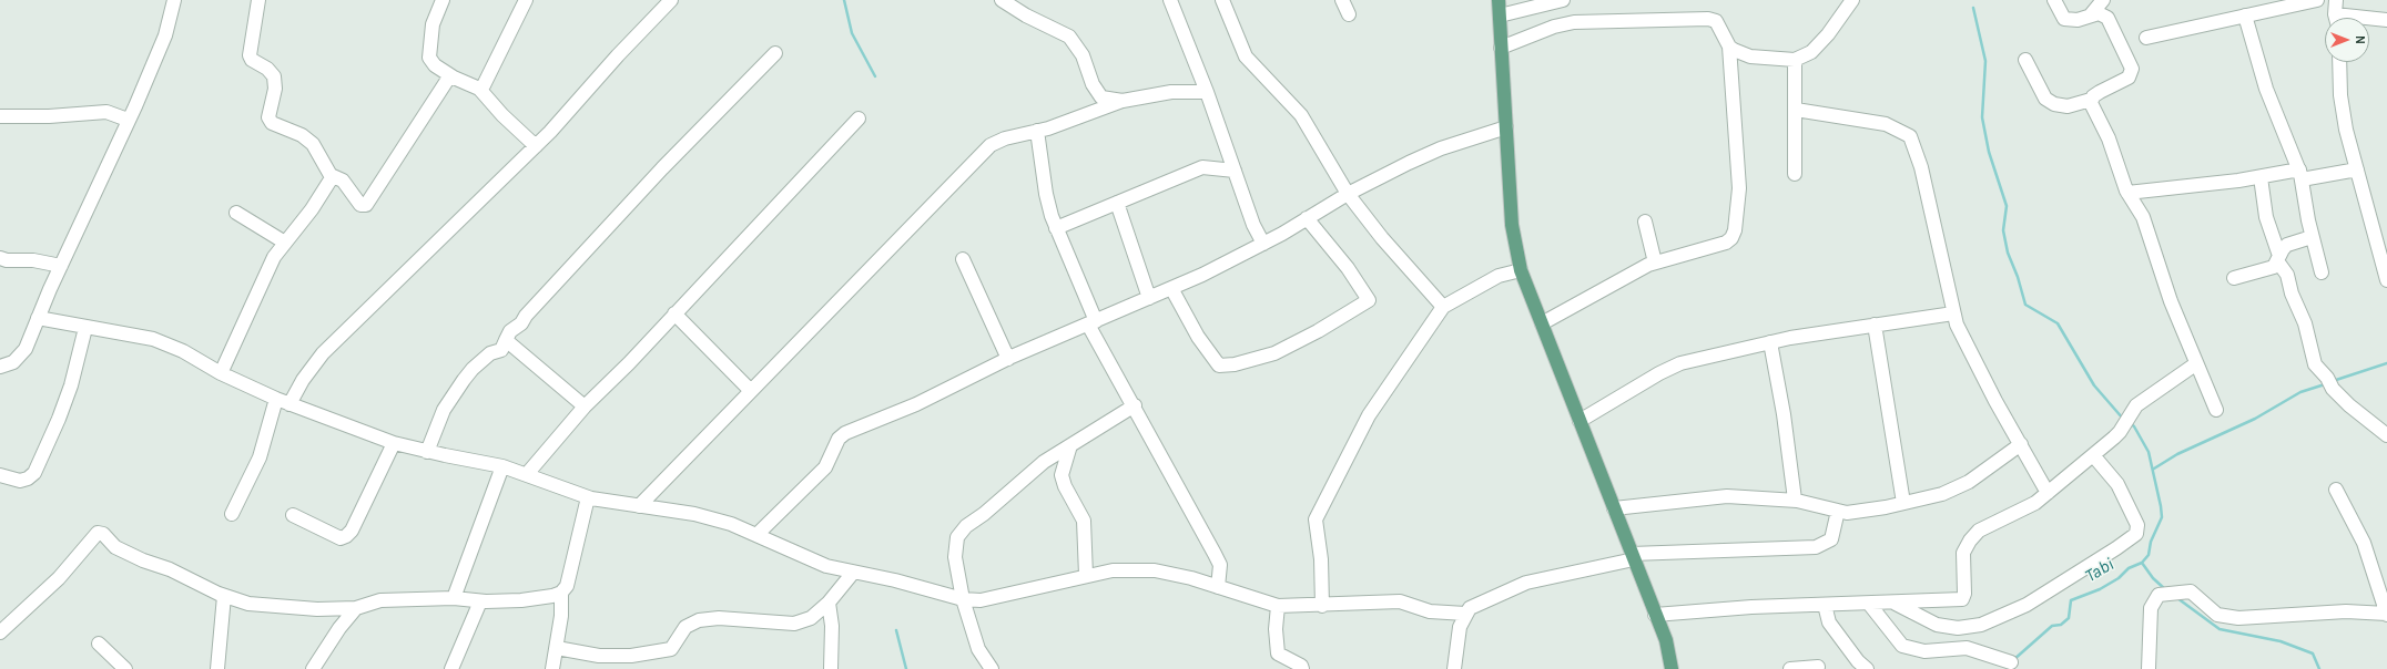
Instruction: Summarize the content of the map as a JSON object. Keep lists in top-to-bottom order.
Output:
{
  "water": ["Tabi"],
  "north": "right"
}
